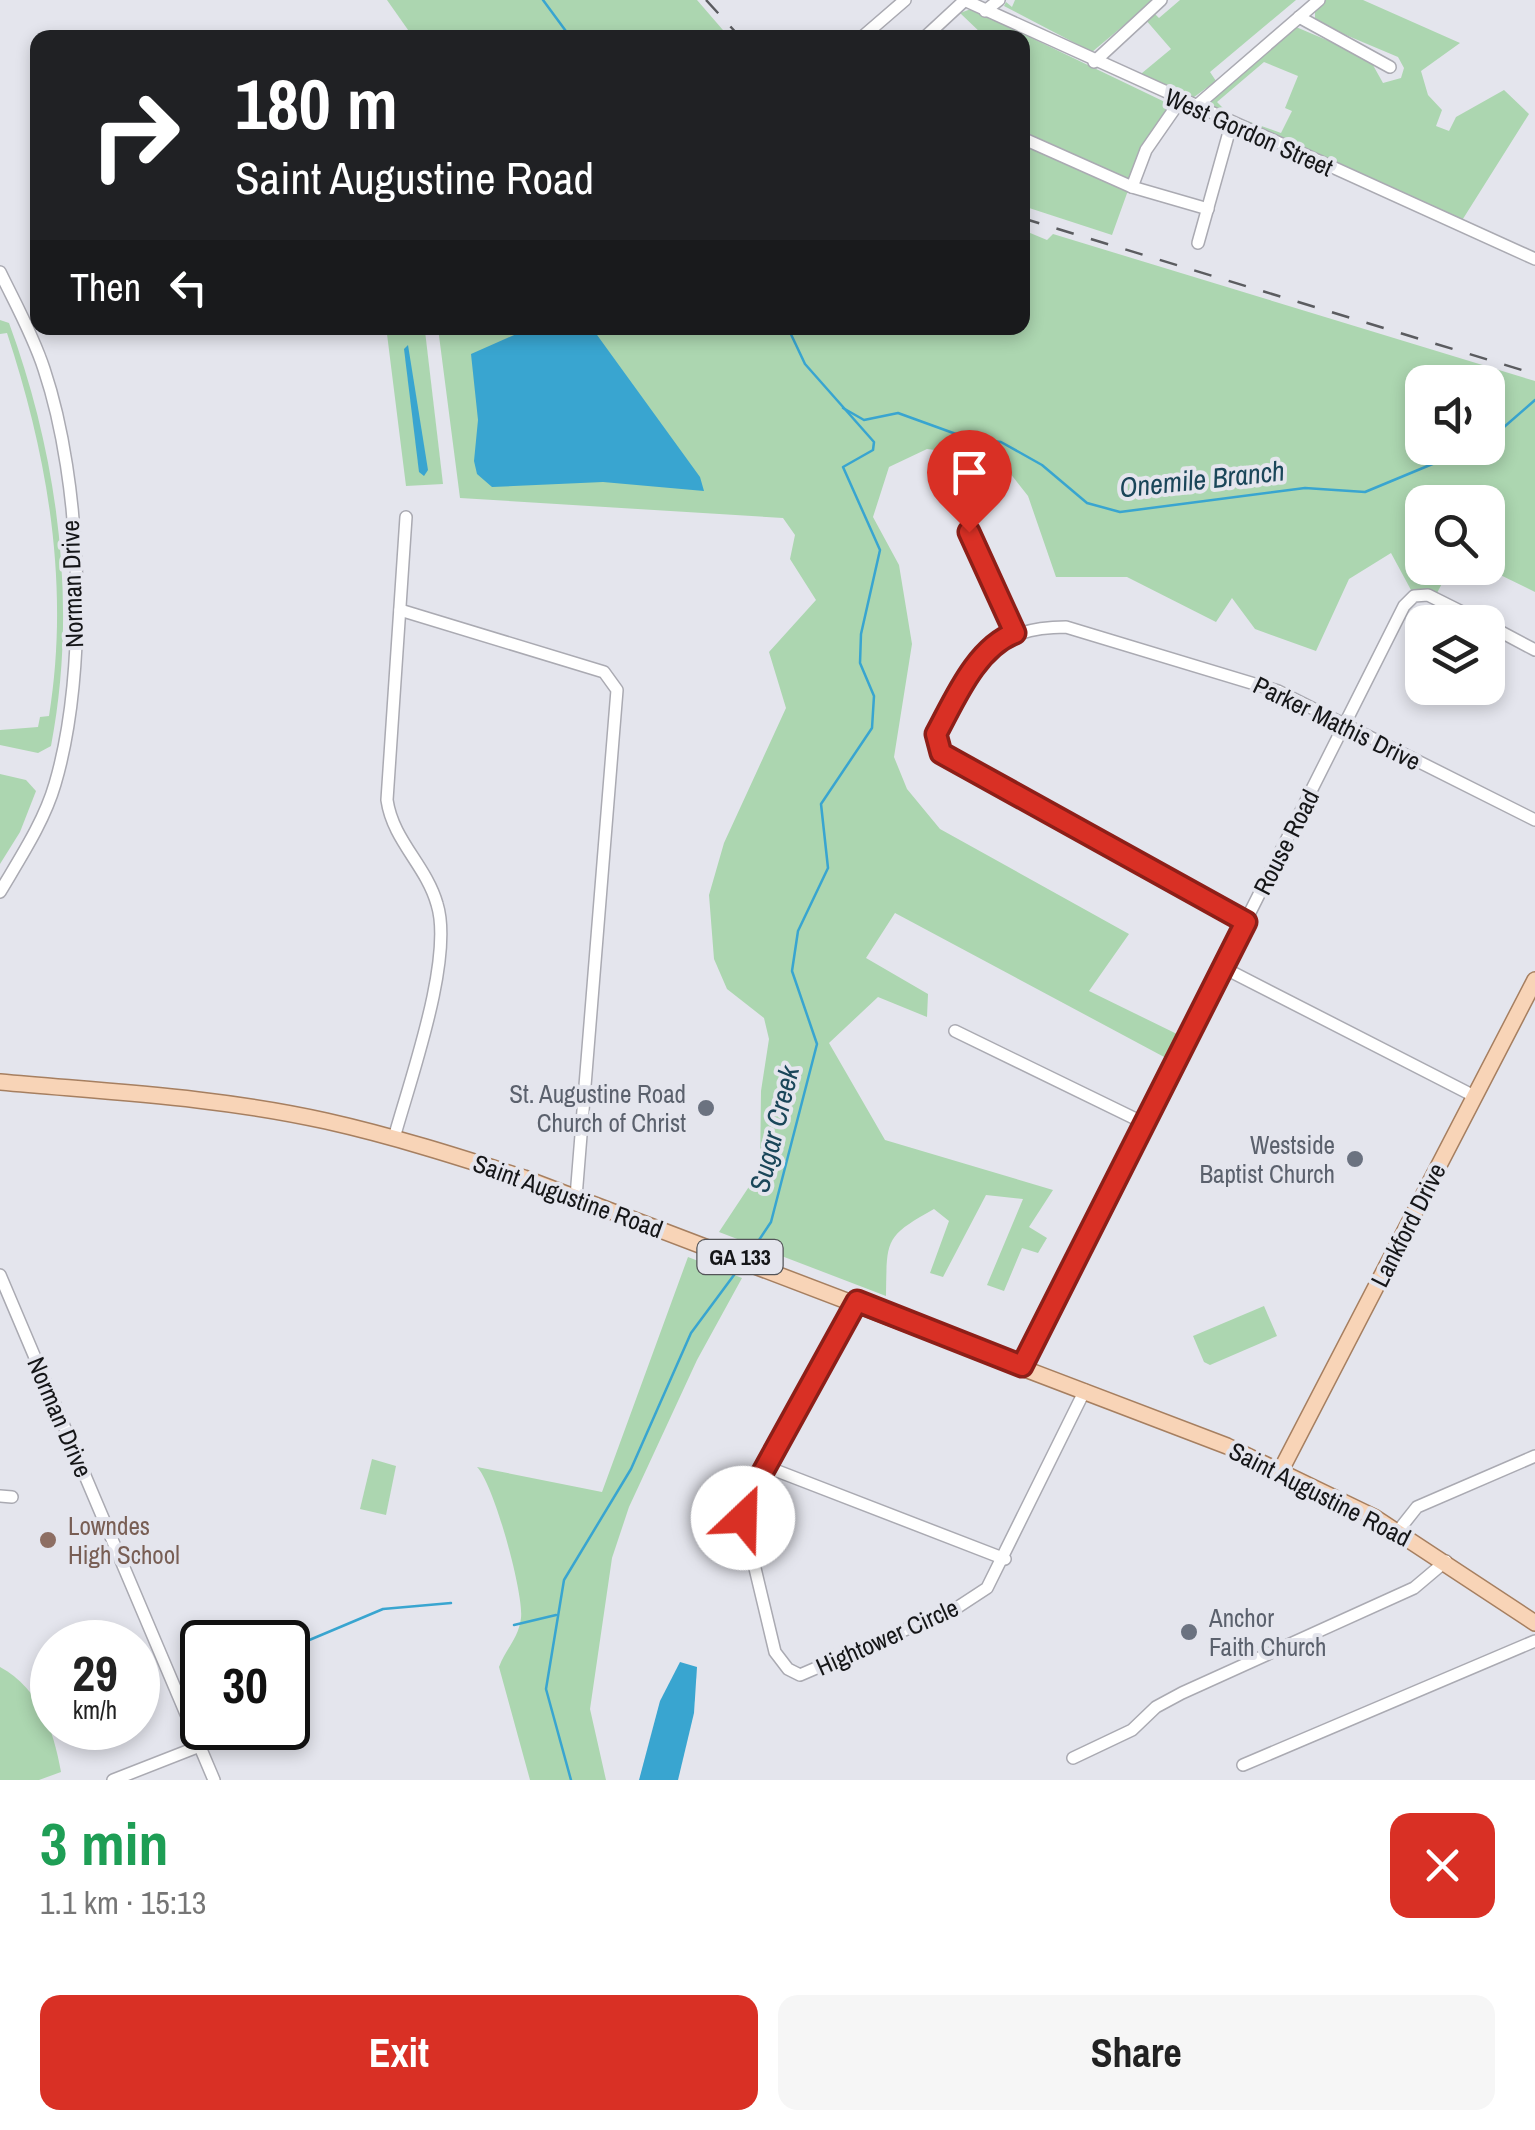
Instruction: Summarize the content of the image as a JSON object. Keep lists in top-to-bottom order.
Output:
{
  "streets": {
    "main road": ["Saint Augustine Road", "Lankford Drive", "GA 133"],
    "street": [
      "West Gordon Street",
      "Norman Drive",
      "Parker Mathis Drive",
      "Rouse Road",
      "Hightower Circle"
    ]
  },
  "crossings": [
    ["Parker Mathis Drive", "Rouse Road"],
    ["Rouse Road", "Saint Augustine Road"],
    ["Saint Augustine Road", "Lankford Drive"],
    ["Saint Augustine Road", "Hightower Circle"]
  ],
  "water": ["Onemile Branch", "Sugar Creek"],
  "places": [
    "St. Augustine Road Church of Christ",
    "Westside Baptist Church",
    "Lowndes High School",
    "Anchor Faith Church"
  ],
  "page": {
    "turn": ["180 m", "Saint Augustine Road"],
    "then": "Then",
    "speed": "29 km/h",
    "limit": "30",
    "heading": ["3 min", "1.1 km · 15:13"],
    "buttons": ["Exit", "Share"]
  }
}
